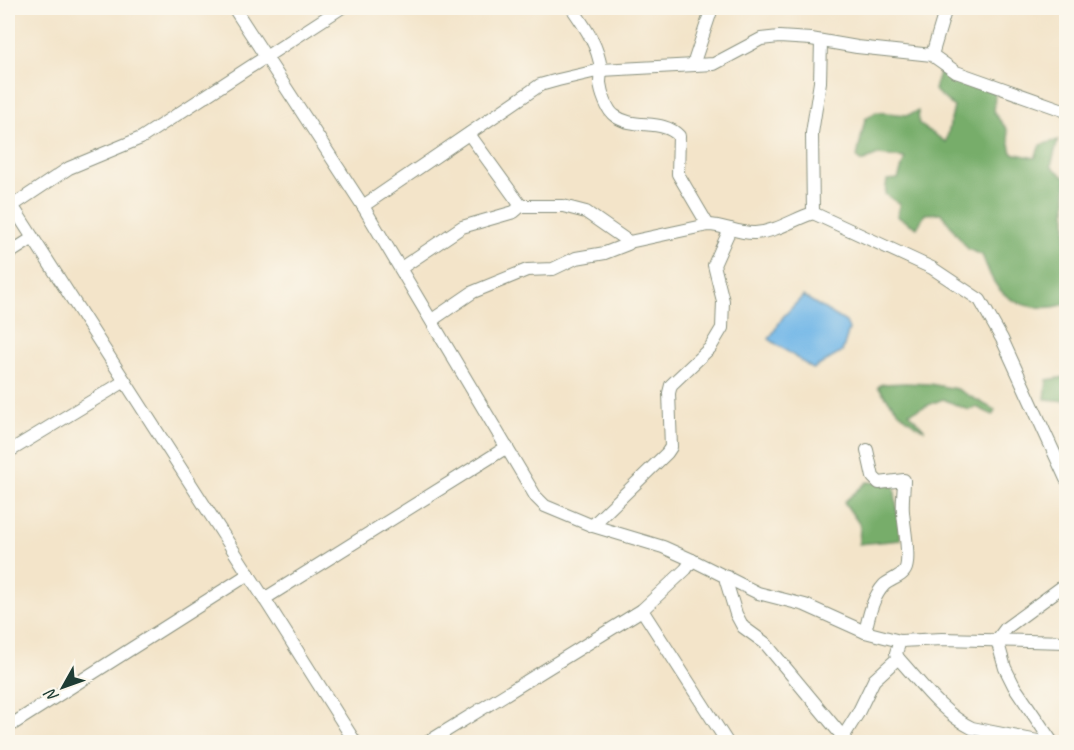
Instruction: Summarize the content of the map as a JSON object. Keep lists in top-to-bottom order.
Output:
{
  "north": "bottom left"
}
